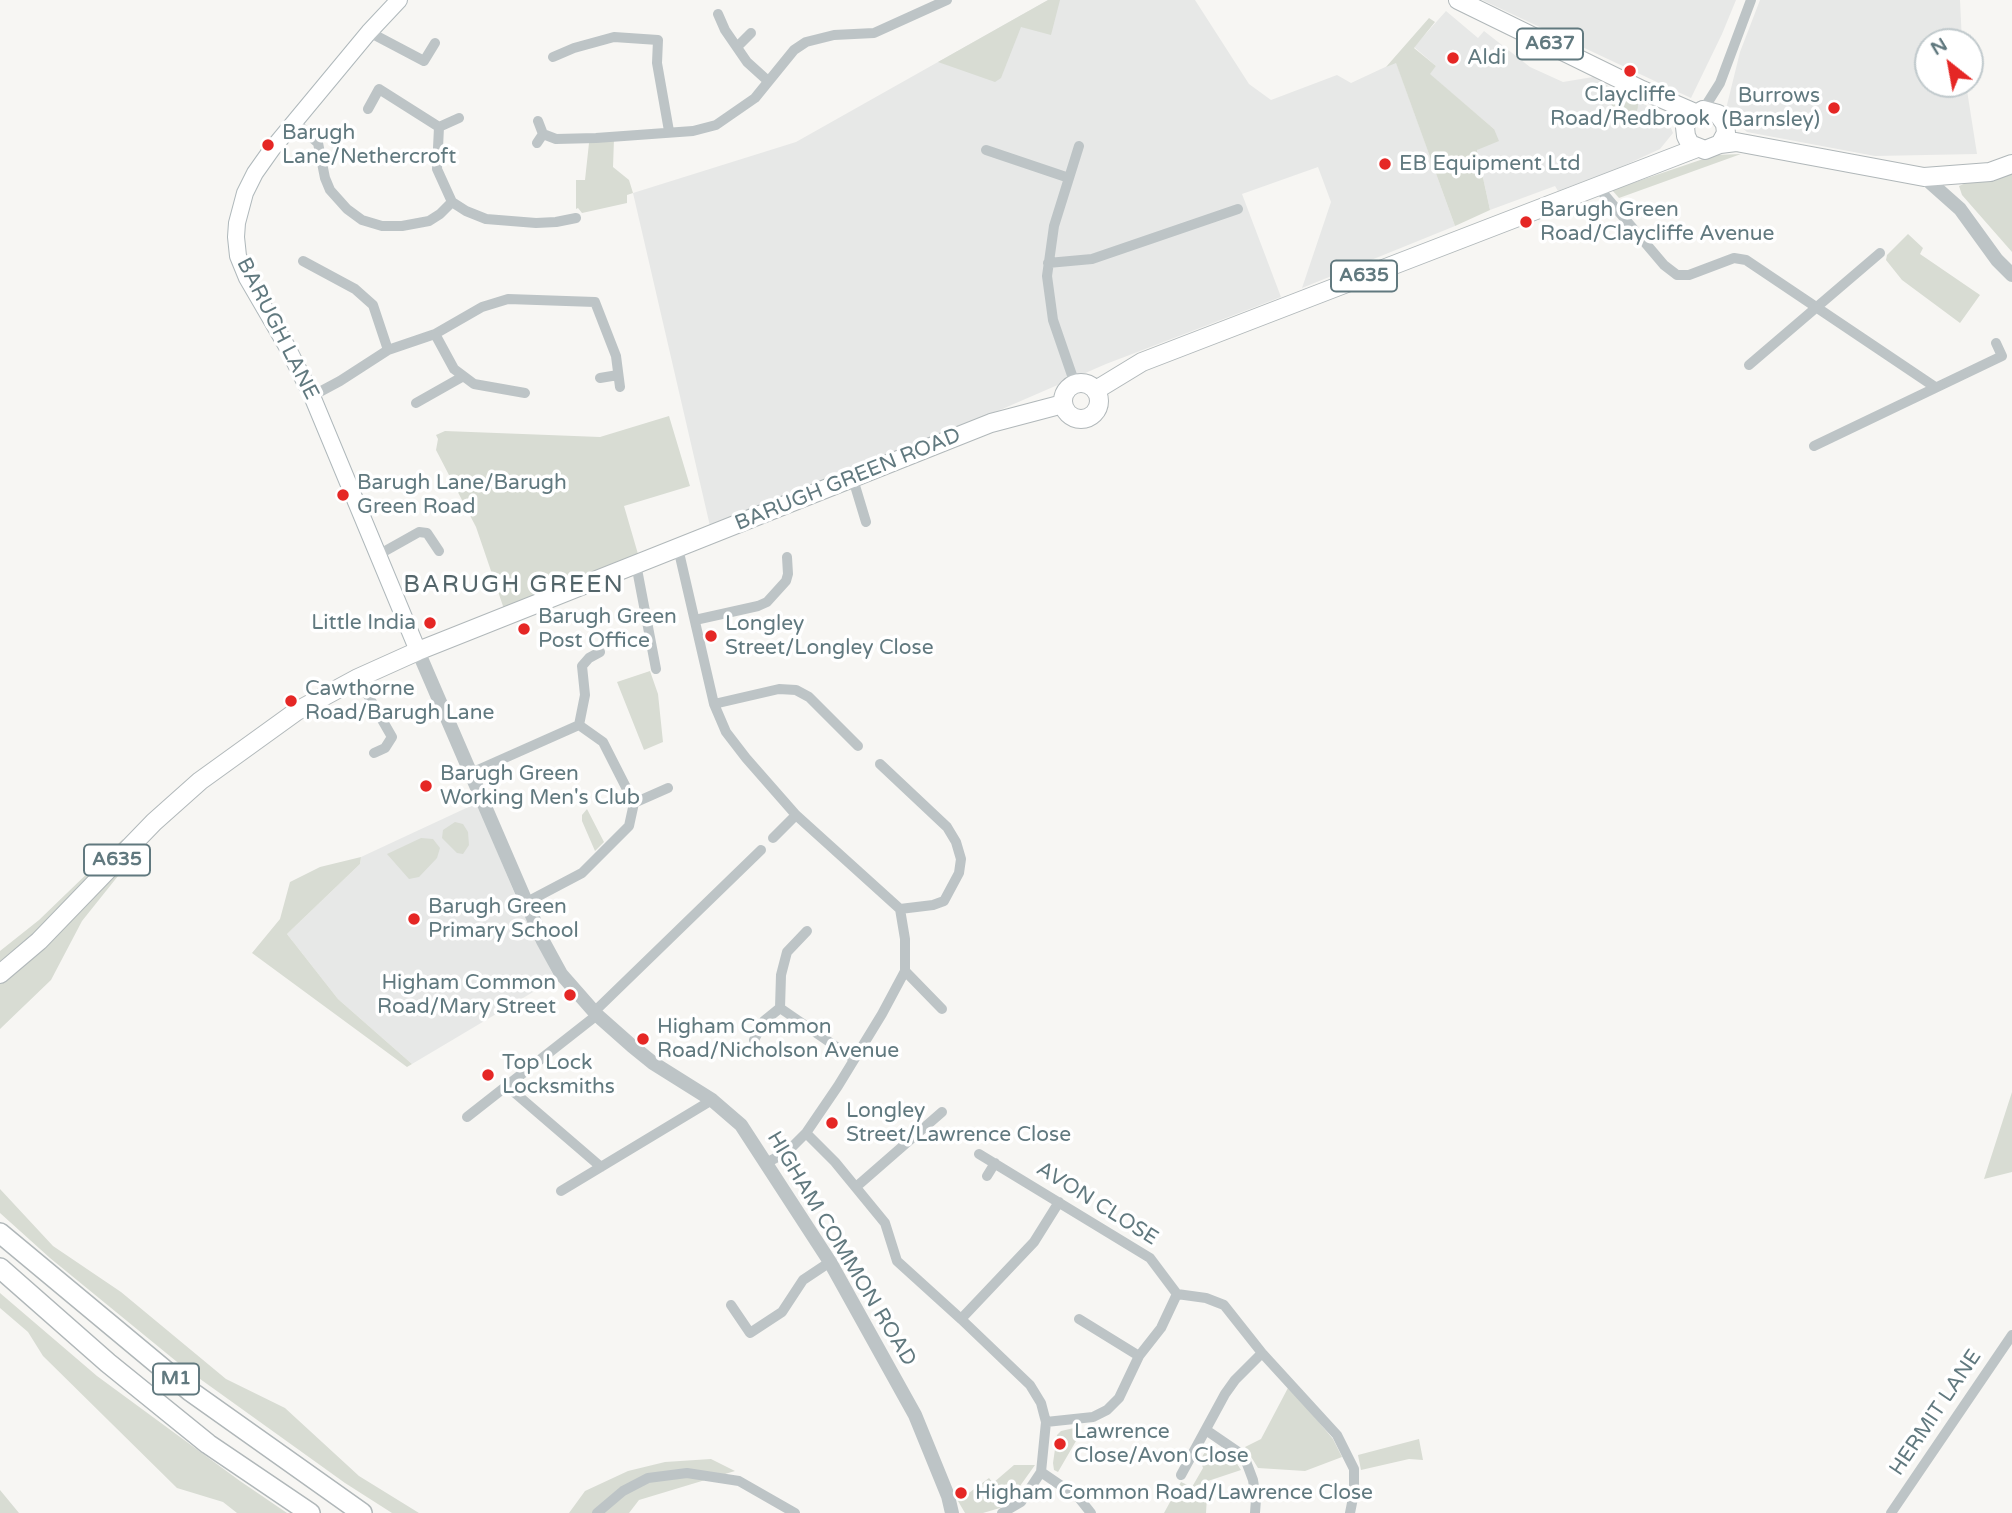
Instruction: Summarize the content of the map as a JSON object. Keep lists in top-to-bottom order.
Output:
{
  "streets": {
    "highway": ["M1"],
    "main road": [
      "A637",
      "A635",
      "BARUGH LANE",
      "BARUGH GREEN ROAD"
    ],
    "street": ["AVON CLOSE", "HIGHAM COMMON ROAD", "HERMIT LANE"]
  },
  "crossings": [
    ["A637", "A635"],
    ["A635", "BARUGH LANE"],
    ["A635", "BARUGH GREEN ROAD"],
    ["A635", "HIGHAM COMMON ROAD"],
    ["BARUGH LANE", "BARUGH GREEN ROAD"],
    ["BARUGH LANE", "HIGHAM COMMON ROAD"],
    ["BARUGH GREEN ROAD", "HIGHAM COMMON ROAD"]
  ],
  "districts": ["BARUGH GREEN"],
  "places": [
    "Aldi",
    "Claycliffe Road/Redbrook",
    "Burrows (Barnsley)",
    "Barugh Lane/Nethercroft",
    "EB Equipment Ltd",
    "Barugh Green Road/Claycliffe Avenue",
    "Barugh Lane/Barugh Green Road",
    "Little India",
    "Barugh Green Post Office",
    "Longley Street/Longley Close",
    "Cawthorne Road/Barugh Lane",
    "Barugh Green Working Men's Club",
    "Barugh Green Primary School",
    "Higham Common Road/Mary Street",
    "Higham Common Road/Nicholson Avenue",
    "Top Lock Locksmiths",
    "Longley Street/Lawrence Close",
    "Lawrence Close/Avon Close",
    "Higham Common Road/Lawrence Close"
  ],
  "north": "top left"
}
